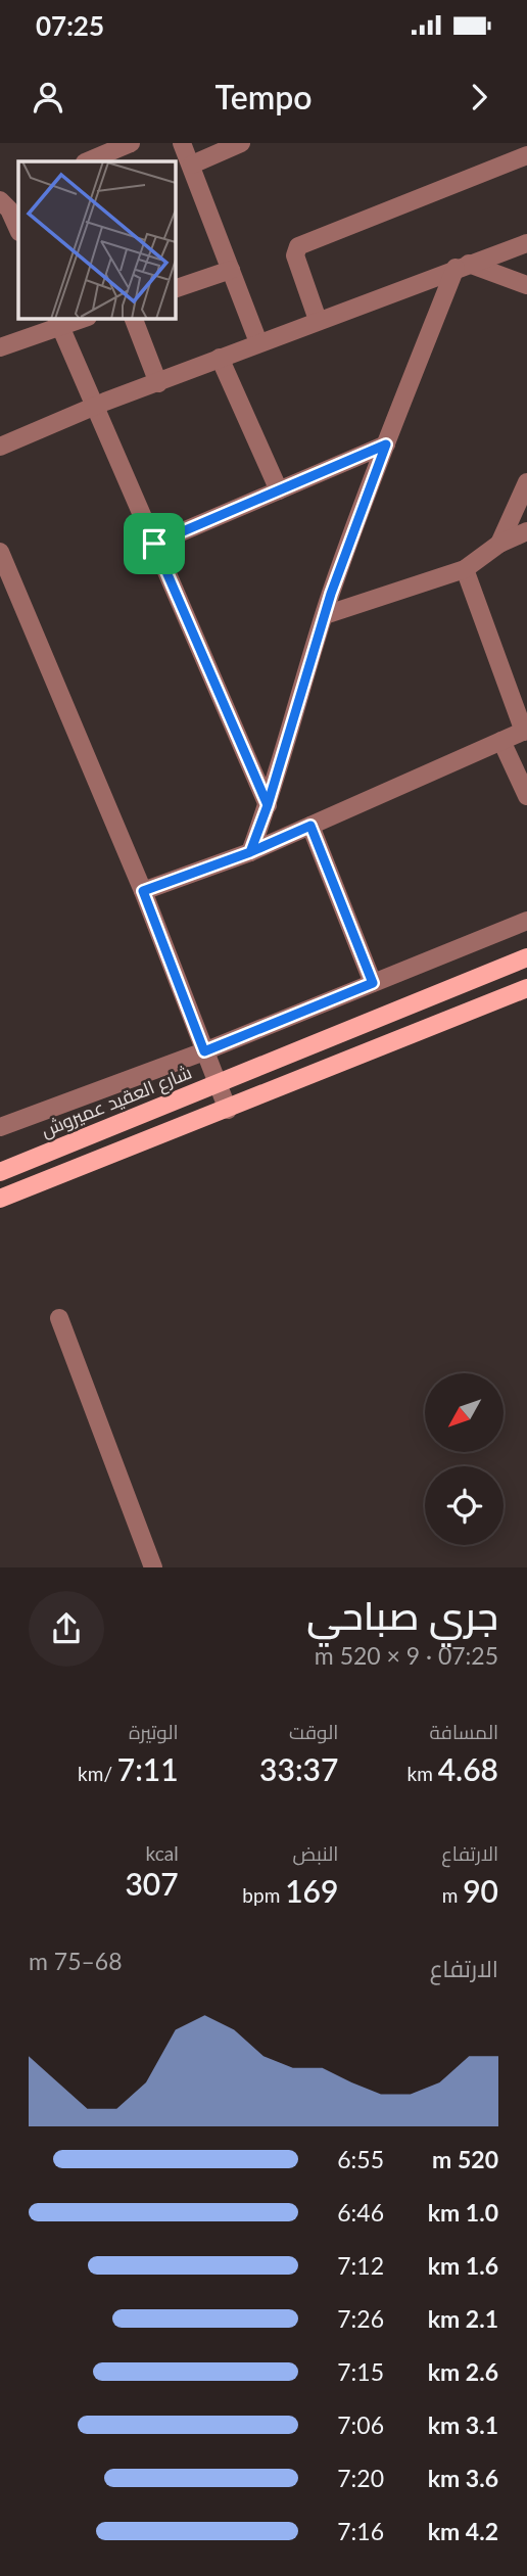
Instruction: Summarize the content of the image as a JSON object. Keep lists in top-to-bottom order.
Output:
{
  "streets": {
    "main road": ["شارع العقيد عميروش"]
  },
  "north": "bottom left",
  "page": {
    "status": "07:25",
    "header": "Tempo",
    "heading": ["جري صباحي", "07:25 · 9 × 520 m"],
    "stats": [
      ["المسافة", "4.68 km"],
      ["الوقت", "33:37"],
      ["الوتيرة", "7:11 /km"],
      ["الارتفاع", "90 m"],
      ["النبض", "169 bpm"],
      ["kcal", "307"]
    ],
    "chart": ["الارتفاع", "68–75 m"],
    "list": [
      {
        "name": "520 m",
        "note": "6:55"
      },
      {
        "name": "1.0 km",
        "note": "6:46"
      },
      {
        "name": "1.6 km",
        "note": "7:12"
      },
      {
        "name": "2.1 km",
        "note": "7:26"
      },
      {
        "name": "2.6 km",
        "note": "7:15"
      },
      {
        "name": "3.1 km",
        "note": "7:06"
      },
      {
        "name": "3.6 km",
        "note": "7:20"
      },
      {
        "name": "4.2 km",
        "note": "7:16"
      }
    ]
  }
}
